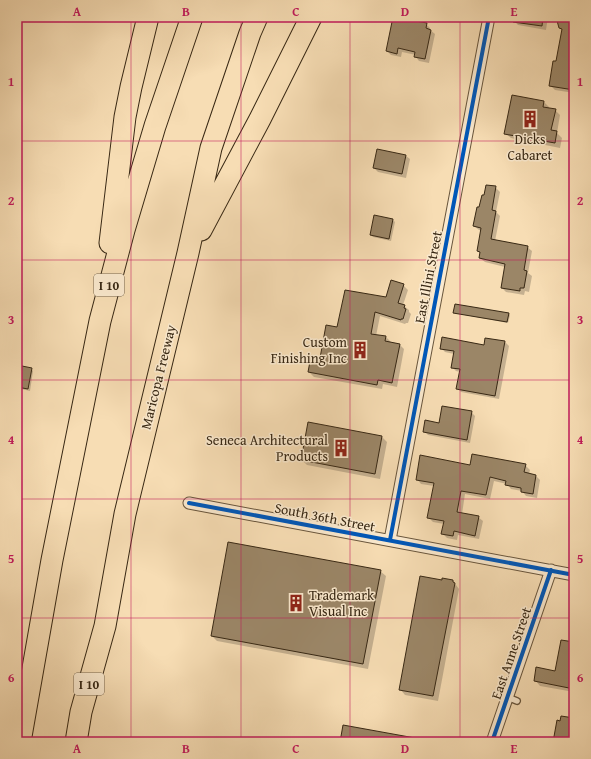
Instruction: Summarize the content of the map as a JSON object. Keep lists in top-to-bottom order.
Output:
{
  "streets": {
    "highway": ["I 10", "Maricopa Freeway"],
    "street": ["East Illini Street", "South 36th Street", "East Anne Street"]
  },
  "crossings": [
    ["East Illini Street", "South 36th Street"],
    ["South 36th Street", "East Anne Street"]
  ],
  "places": {
    "building": [
      "Dicks Cabaret",
      "Custom Finishing Inc",
      "Seneca Architectural Products",
      "Trademark Visual Inc"
    ]
  },
  "grid": {
    "columns": [
      "A",
      "B",
      "C",
      "D",
      "E"
    ],
    "rows": [
      "1",
      "2",
      "3",
      "4",
      "5",
      "6"
    ]
  }
}
